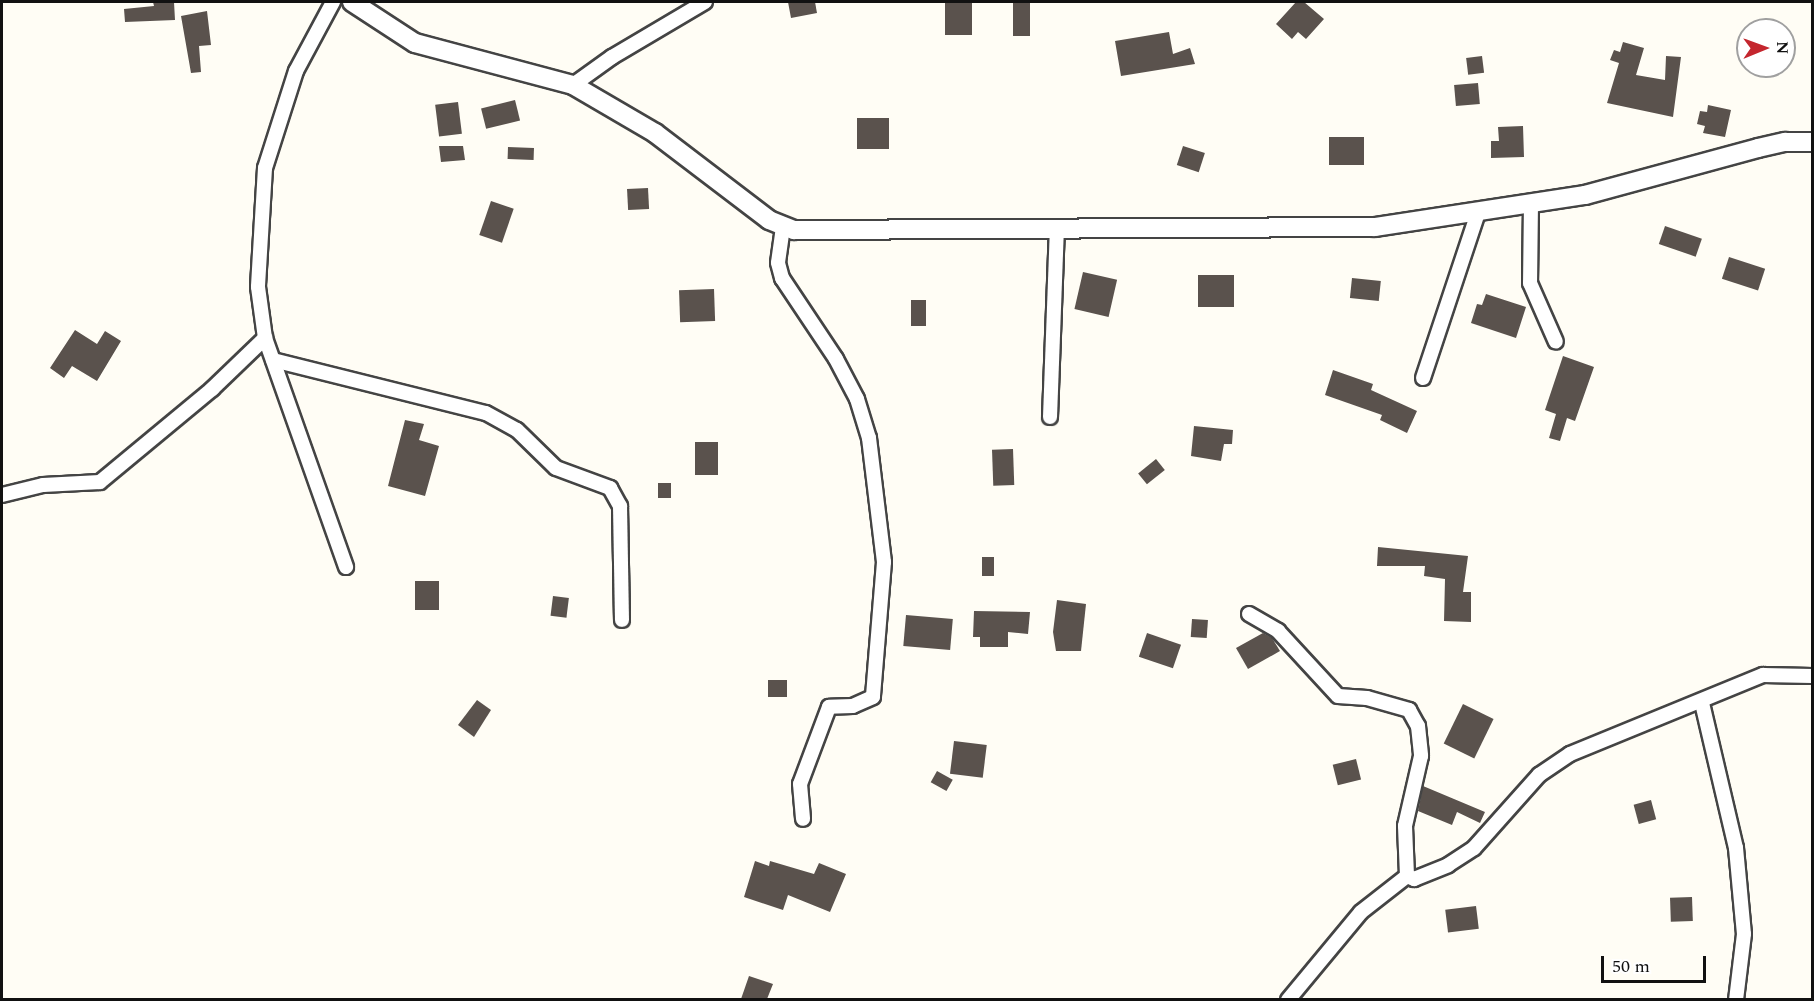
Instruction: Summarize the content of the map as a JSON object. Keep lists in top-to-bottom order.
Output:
{
  "scale_bar": "50 m",
  "north": "right"
}
